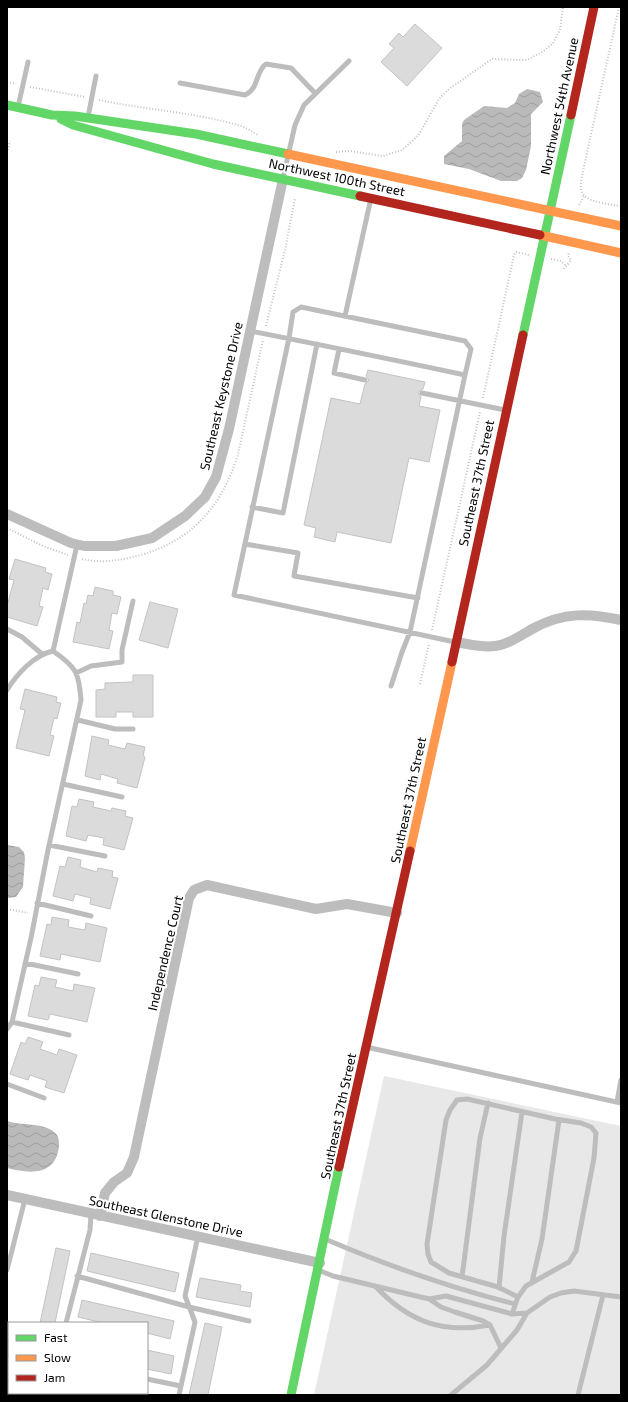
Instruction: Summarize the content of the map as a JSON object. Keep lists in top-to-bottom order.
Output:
{
  "streets": {
    "street": [
      "Northwest 54th Avenue",
      "Northwest 100th Street",
      "Southeast Keystone Drive",
      "Southeast 37th Street",
      "Independence Court",
      "Southeast Glenstone Drive"
    ]
  },
  "crossings": [
    ["Northwest 54th Avenue", "Northwest 100th Street"],
    ["Northwest 54th Avenue", "Southeast 37th Street"],
    ["Northwest 100th Street", "Southeast Keystone Drive"],
    ["Northwest 100th Street", "Southeast 37th Street"],
    ["Southeast 37th Street", "Independence Court"],
    ["Southeast 37th Street", "Southeast Glenstone Drive"],
    ["Independence Court", "Southeast Glenstone Drive"]
  ],
  "legend": ["Fast", "Slow", "Jam"]
}
